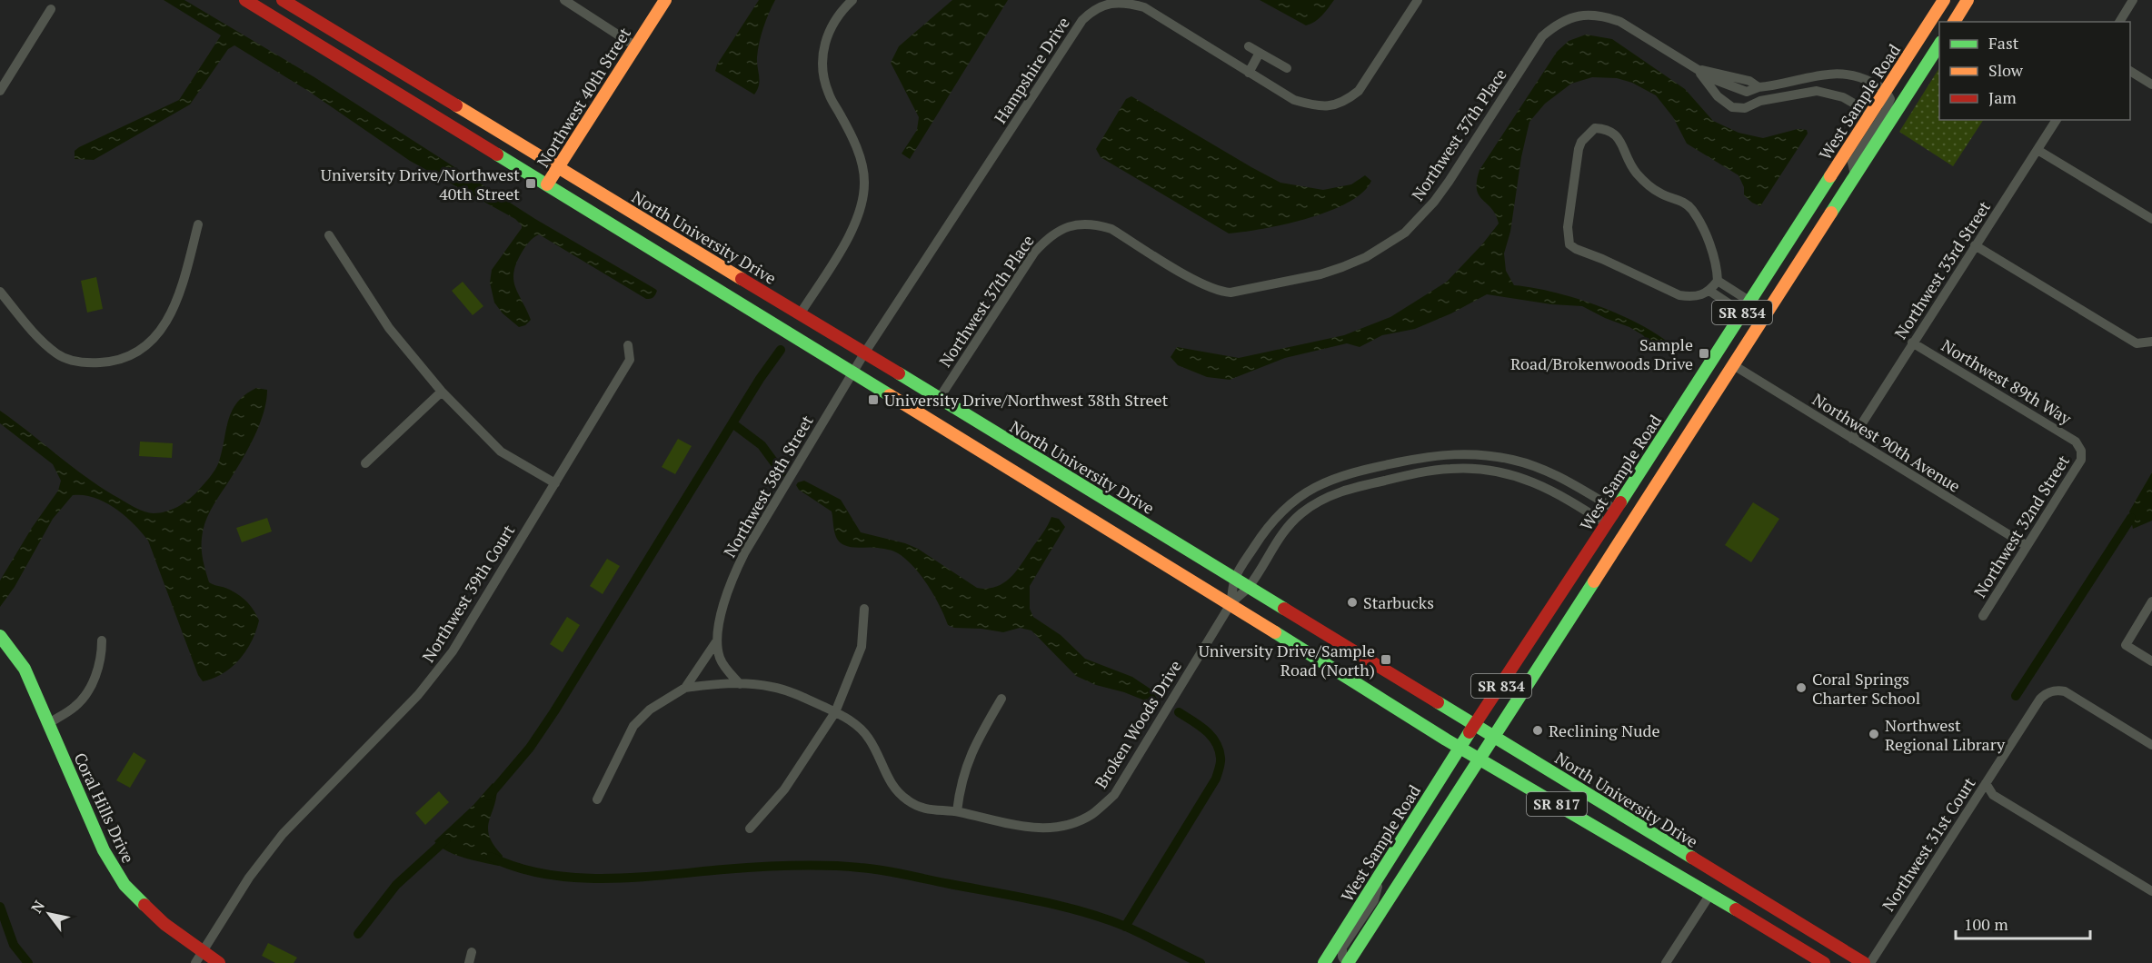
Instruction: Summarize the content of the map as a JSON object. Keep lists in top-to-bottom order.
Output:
{
  "streets": {
    "main road": [
      "Northwest 40th Street",
      "West Sample Road",
      "North University Drive",
      "SR 834",
      "SR 817",
      "Coral Hills Drive"
    ],
    "street": [
      "Hampshire Drive",
      "Northwest 37th Place",
      "Northwest 33rd Street",
      "Northwest 89th Way",
      "Northwest 90th Avenue",
      "Northwest 38th Street",
      "Northwest 32nd Street",
      "Northwest 39th Court",
      "Broken Woods Drive",
      "Northwest 31st Court"
    ]
  },
  "crossings": [
    ["Hampshire Drive", "North University Drive"],
    ["Hampshire Drive", "Northwest 38th Street"],
    ["Northwest 40th Street", "North University Drive"],
    ["West Sample Road", "Northwest 37th Place"],
    ["West Sample Road", "North University Drive"],
    ["West Sample Road", "Broken Woods Drive"],
    ["West Sample Road", "SR 817"],
    ["Northwest 37th Place", "North University Drive"],
    ["North University Drive", "SR 834"],
    ["North University Drive", "Northwest 38th Street"],
    ["North University Drive", "Broken Woods Drive"],
    ["Northwest 33rd Street", "Northwest 89th Way"],
    ["Northwest 33rd Street", "Northwest 90th Avenue"],
    ["SR 834", "Northwest 90th Avenue"],
    ["Northwest 89th Way", "Northwest 32nd Street"],
    ["Northwest 90th Avenue", "Northwest 32nd Street"],
    ["Northwest 38th Street", "Broken Woods Drive"],
    ["Northwest 39th Court", "Coral Hills Drive"]
  ],
  "places": {
    "transit": [
      "University Drive/Northwest 40th Street",
      "Sample Road/Brokenwoods Drive",
      "University Drive/Northwest 38th Street",
      "University Drive/Sample Road (North)"
    ],
    "other": [
      "Starbucks",
      "Coral Springs Charter School",
      "Reclining Nude",
      "Northwest Regional Library"
    ]
  },
  "legend": ["Fast", "Slow", "Jam"],
  "scale_bar": "100 m",
  "north": "top left"
}
